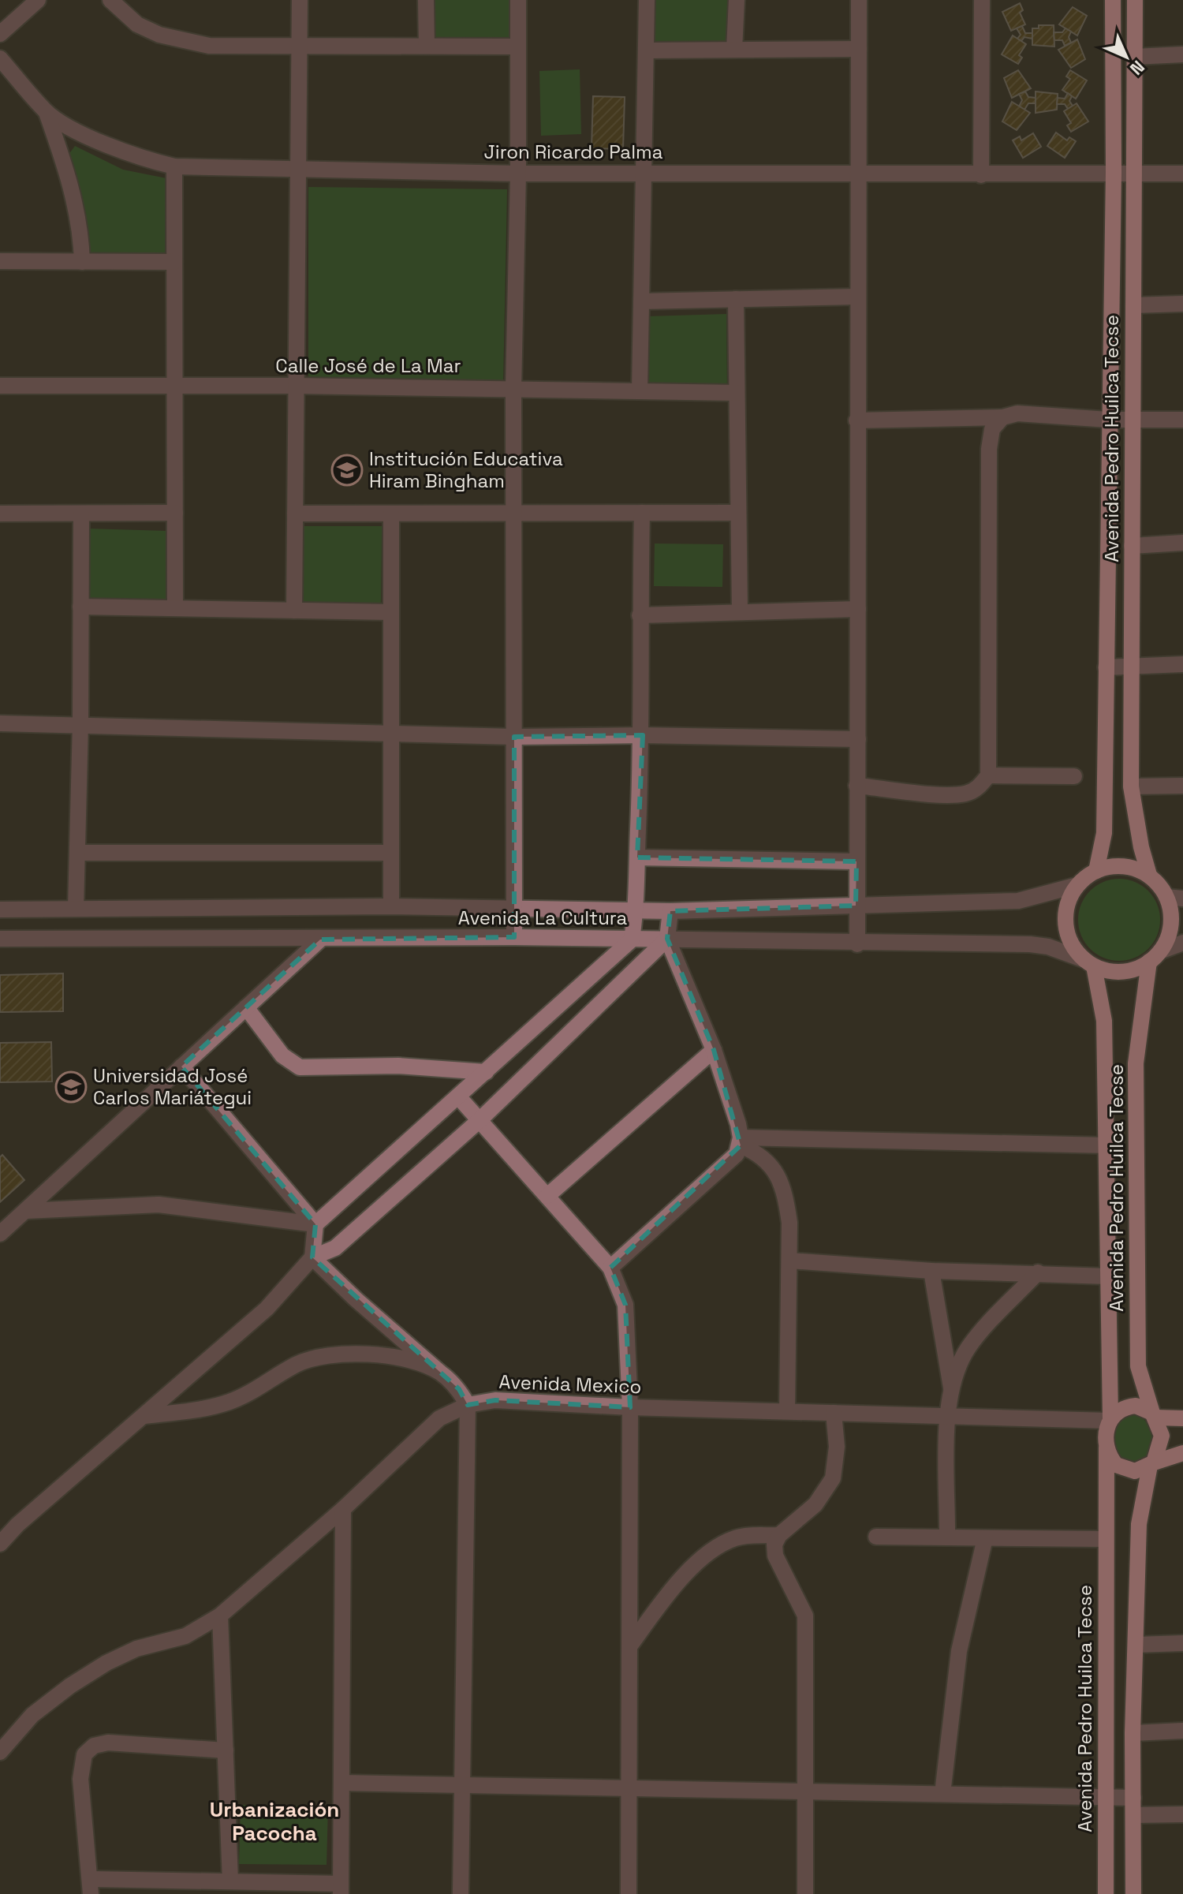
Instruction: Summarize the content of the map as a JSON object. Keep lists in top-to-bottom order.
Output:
{
  "streets": {
    "main road": ["Avenida Pedro Huilca Tecse"],
    "street": [
      "Jiron Ricardo Palma",
      "Calle José de La Mar",
      "Avenida La Cultura",
      "Avenida Mexico"
    ]
  },
  "crossings": [
    ["Jiron Ricardo Palma", "Avenida Pedro Huilca Tecse"],
    ["Avenida Pedro Huilca Tecse", "Avenida La Cultura"],
    ["Avenida Pedro Huilca Tecse", "Avenida Mexico"]
  ],
  "districts": ["Urbanización Pacocha"],
  "places": {
    "school or university": ["Institución Educativa Hiram Bingham", "Universidad José Carlos Mariátegui"]
  },
  "north": "bottom right"
}
